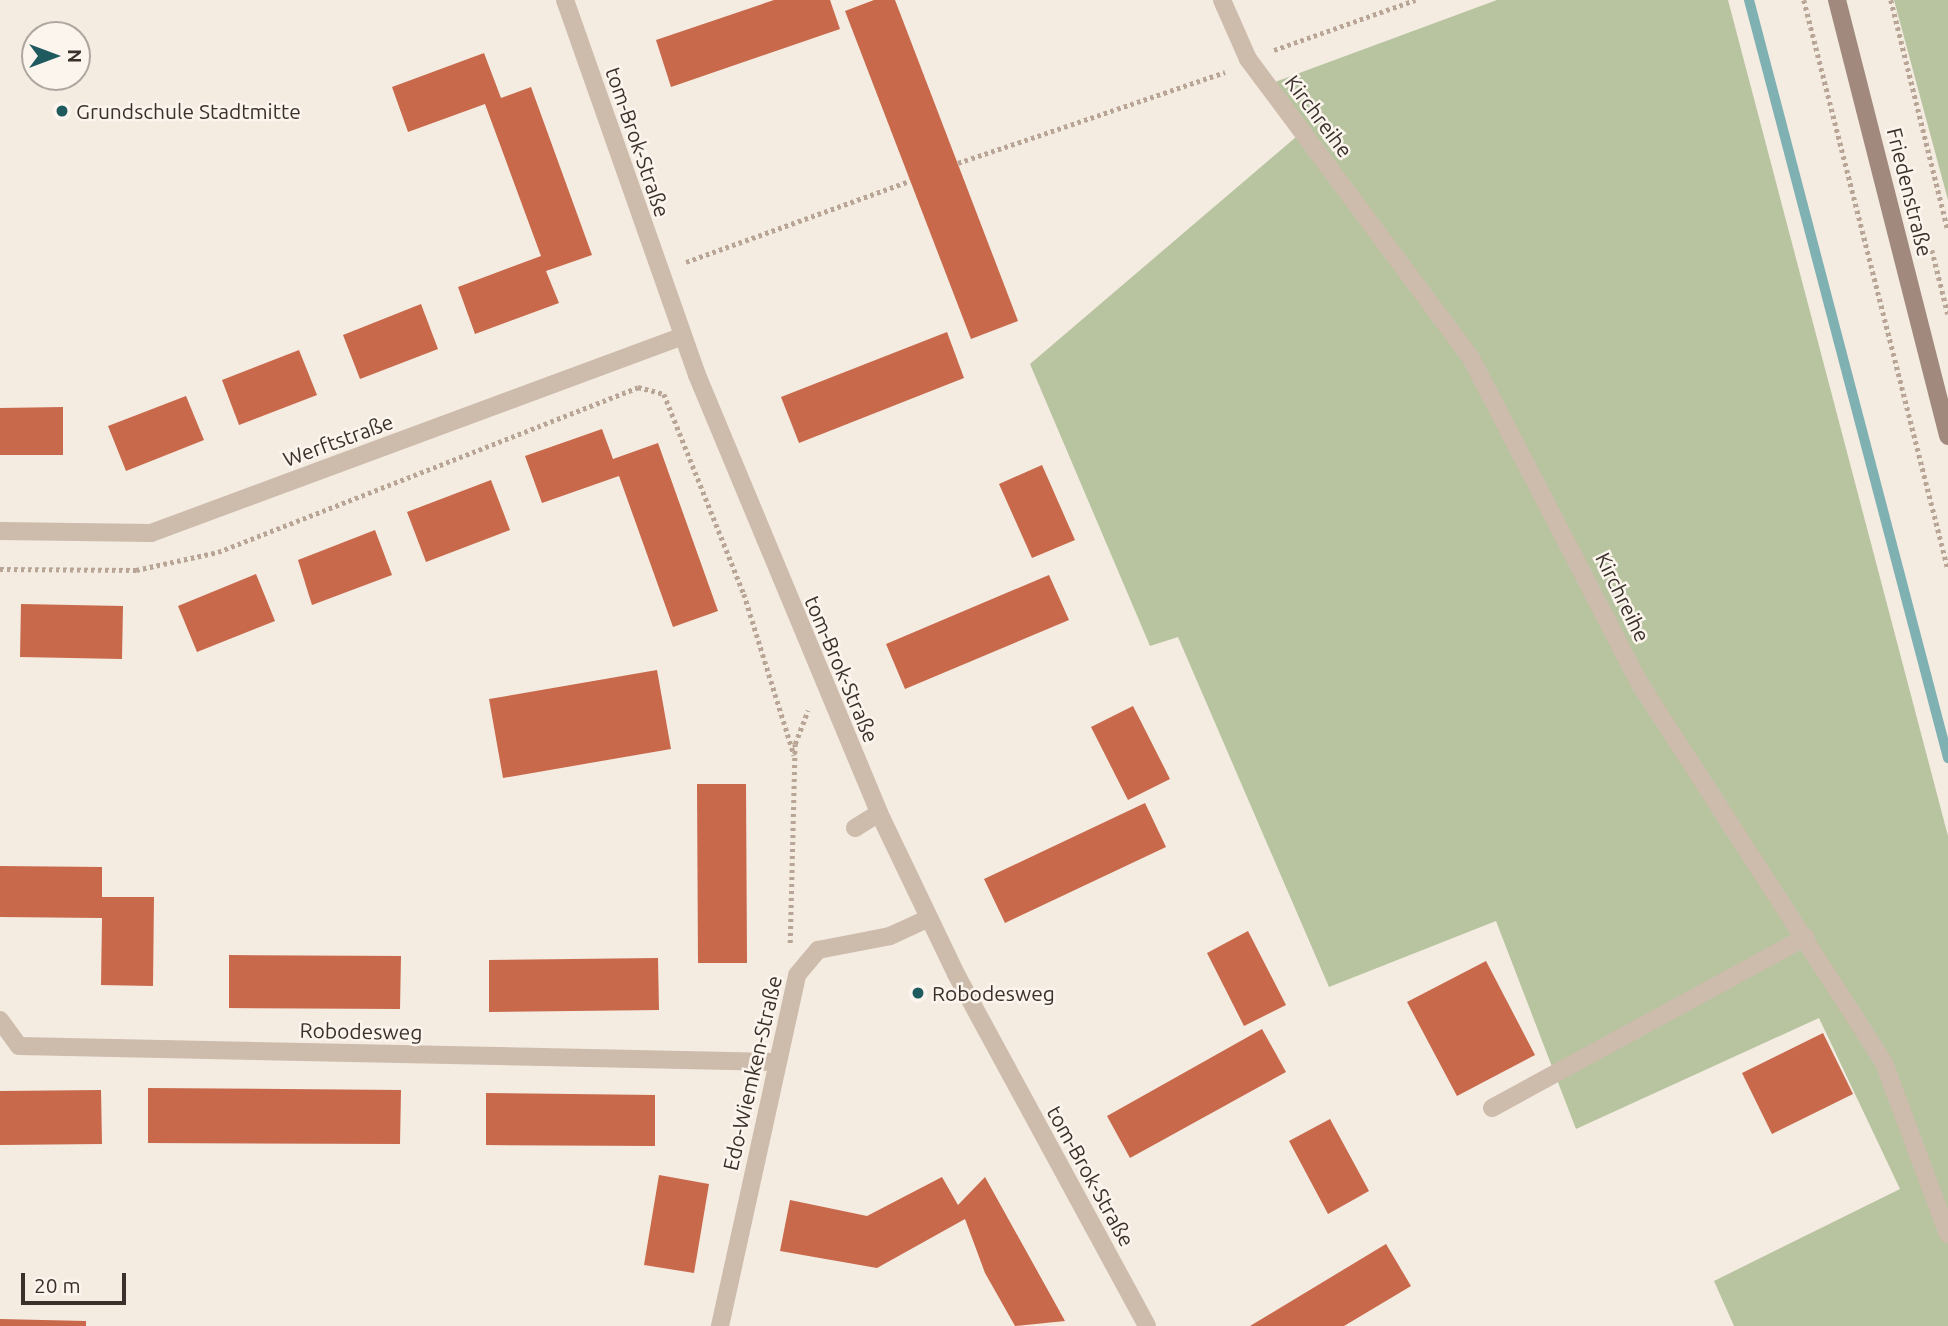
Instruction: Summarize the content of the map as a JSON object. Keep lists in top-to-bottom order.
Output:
{
  "streets": {
    "main road": ["Friedenstraße"],
    "street": [
      "Kirchreihe",
      "tom-Brok-Straße",
      "Werftstraße",
      "Robodesweg",
      "Edo-Wiemken-Straße"
    ]
  },
  "crossings": [
    ["tom-Brok-Straße", "Werftstraße"],
    ["tom-Brok-Straße", "Edo-Wiemken-Straße"],
    ["Robodesweg", "Edo-Wiemken-Straße"]
  ],
  "places": ["Grundschule Stadtmitte", "Robodesweg"],
  "scale_bar": "20 m",
  "north": "right"
}
